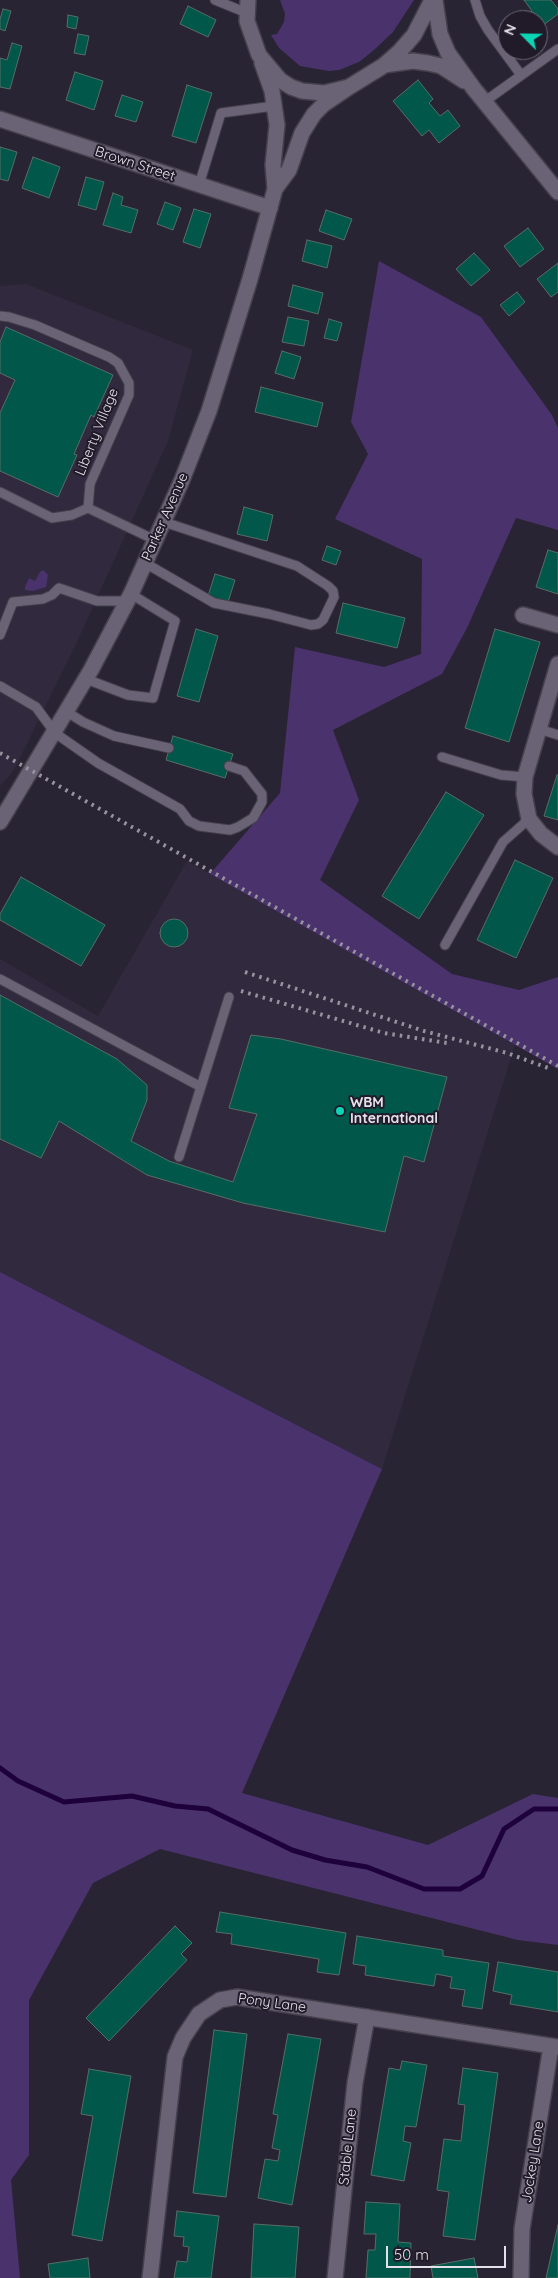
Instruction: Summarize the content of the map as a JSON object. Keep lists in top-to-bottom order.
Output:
{
  "streets": {
    "street": [
      "Brown Street",
      "Parker Avenue",
      "Pony Lane",
      "Stable Lane",
      "Jockey Lane"
    ],
    "lane": ["Liberty Village"]
  },
  "crossings": [
    ["Brown Street", "Parker Avenue"],
    ["Pony Lane", "Stable Lane"],
    ["Pony Lane", "Jockey Lane"]
  ],
  "places": ["WBM International"],
  "scale_bar": "50 m",
  "north": "top left"
}
